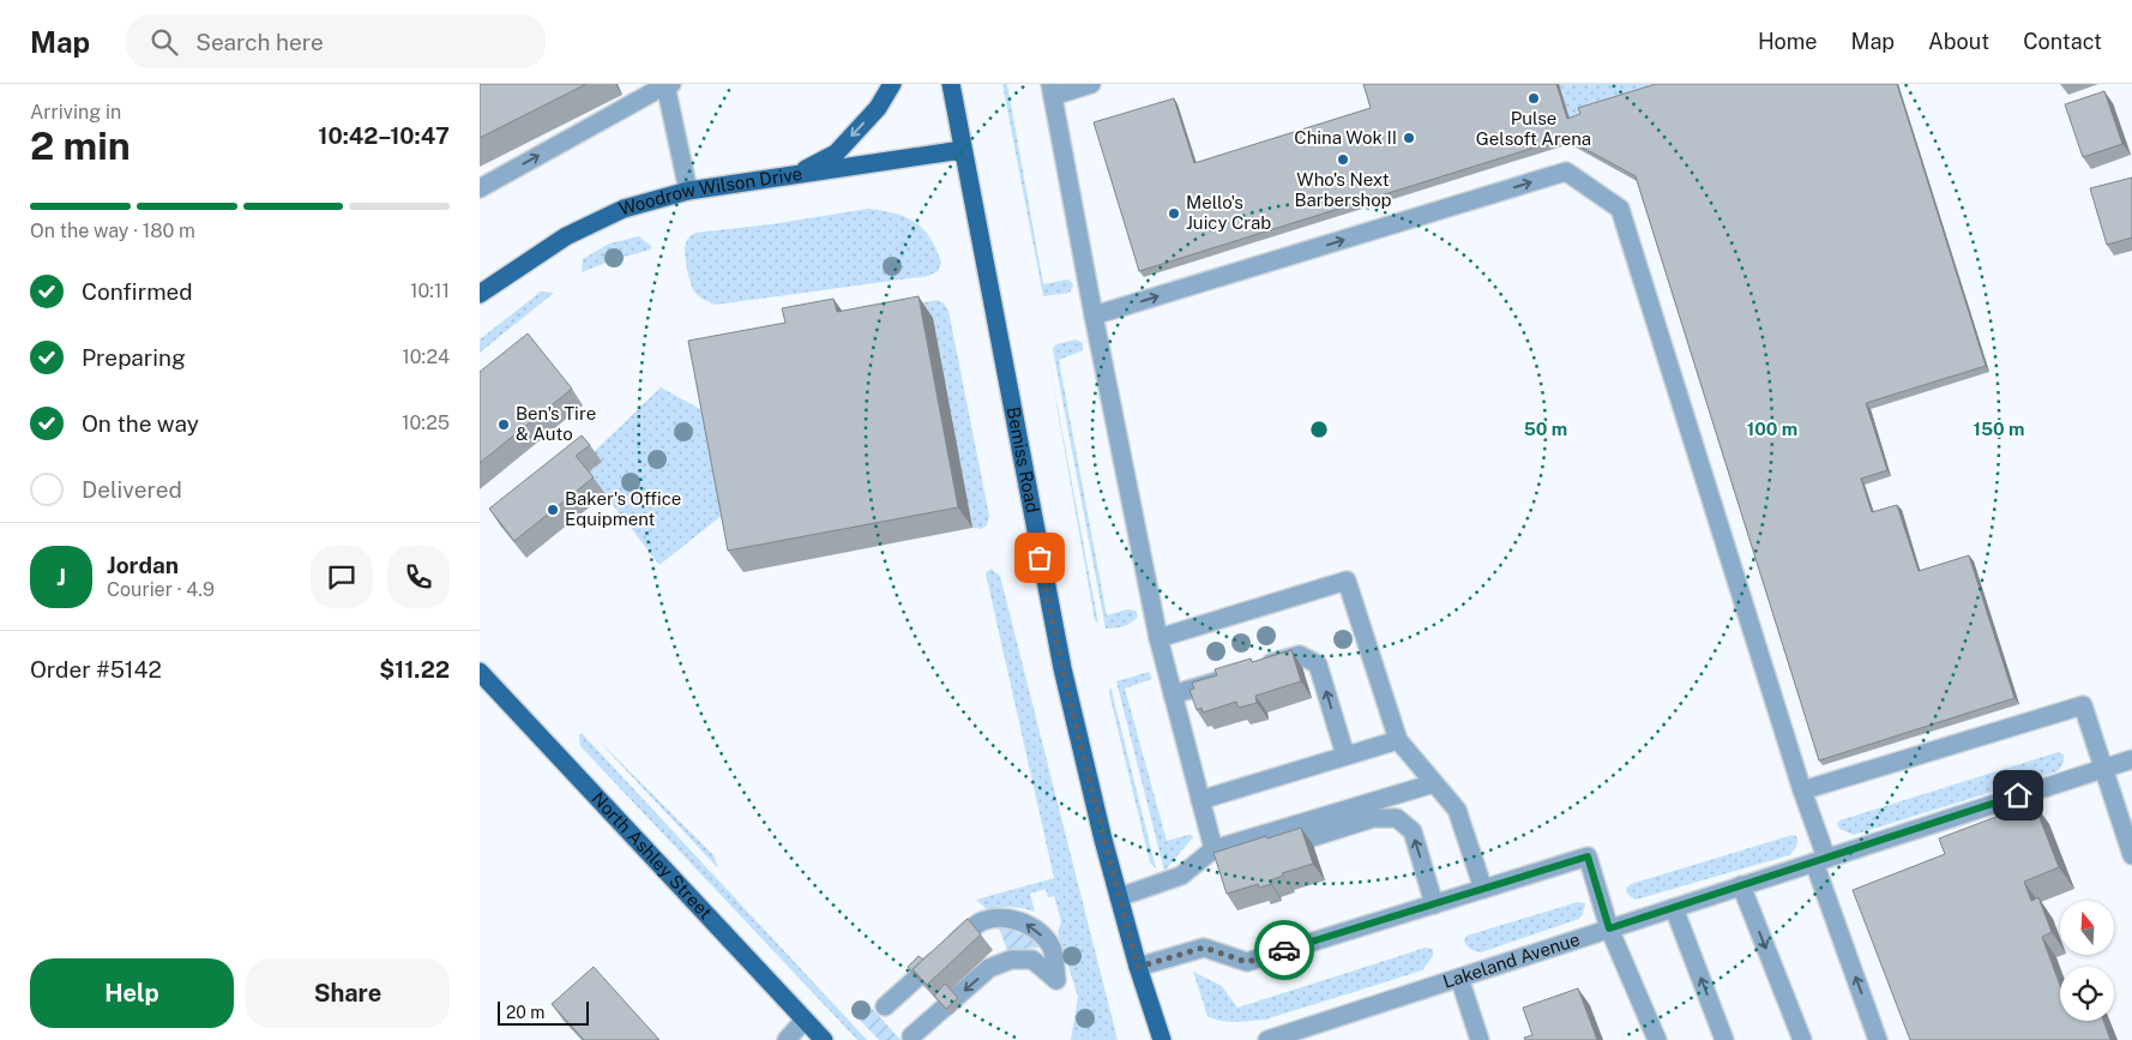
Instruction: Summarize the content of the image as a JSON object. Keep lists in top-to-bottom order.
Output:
{
  "streets": {
    "main road": ["Woodrow Wilson Drive", "Bemiss Road", "North Ashley Street"],
    "street": ["Lakeland Avenue"]
  },
  "crossings": [
    ["Woodrow Wilson Drive", "Bemiss Road"]
  ],
  "places": [
    "Pulse Gelsoft Arena",
    "China Wok II",
    "Who's Next Barbershop",
    "Mello's Juicy Crab",
    "Ben's Tire & Auto",
    "Baker's Office Equipment"
  ],
  "scale_bar": "20 m",
  "north": "top",
  "page": {
    "header": "Map",
    "search": "Search here",
    "nav": [
      "Home",
      "Map",
      "About",
      "Contact"
    ],
    "heading": ["2 min", "Arriving in", "10:42–10:47"],
    "panel": [
      "Jordan",
      "Courier · 4.9",
      "Order #5142",
      "$11.22"
    ],
    "bar": "On the way · 180 m",
    "list": [
      ["Confirmed", "10:11"],
      ["Preparing", "10:24"],
      ["On the way", "10:25"],
      "Delivered"
    ],
    "round": "J",
    "buttons": ["Help", "Share"],
    "scale": "20 m"
  },
  "rings": ["50 m", "100 m", "150 m"]
}
